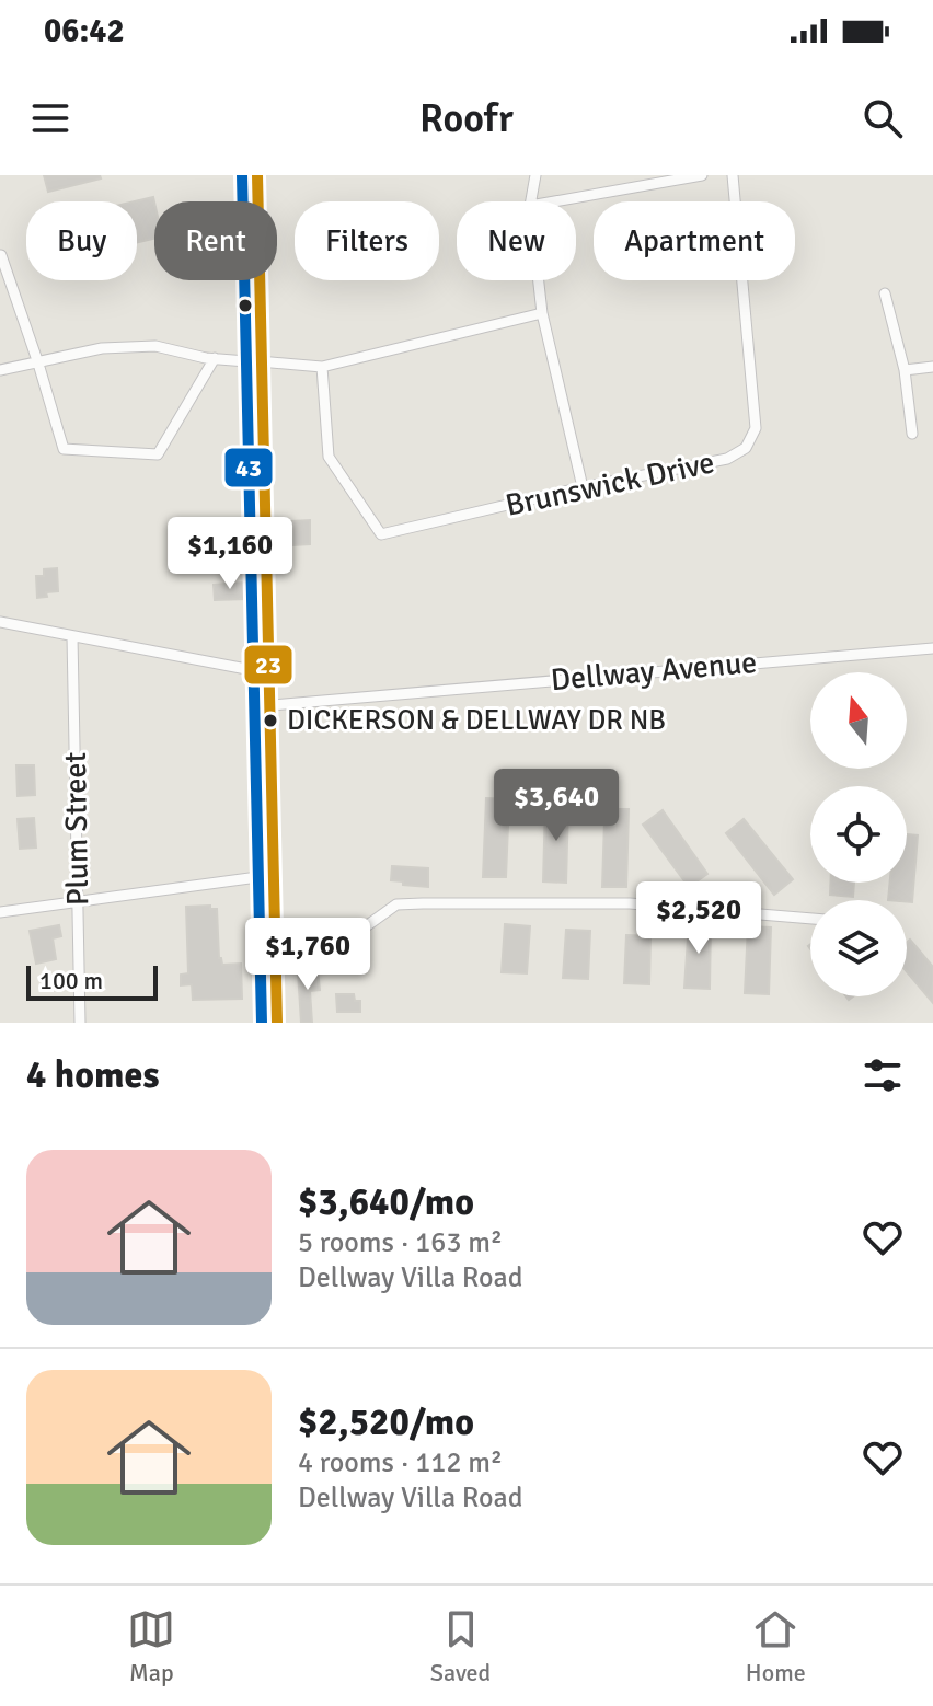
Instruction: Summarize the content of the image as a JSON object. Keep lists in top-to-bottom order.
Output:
{
  "streets": {
    "street": ["Brunswick Drive", "Dellway Avenue", "Plum Street"]
  },
  "places": ["DICKERSON & DELLWAY DR NB"],
  "lines": ["transit line 23", "transit line 43"],
  "scale_bar": "100 m",
  "north": "top",
  "page": {
    "status": "06:42",
    "header": "Roofr",
    "chip": [
      "Buy",
      "Rent",
      "Filters",
      "New",
      "Apartment"
    ],
    "price": [
      "$1,160",
      "$3,640",
      "$2,520",
      "$1,760"
    ],
    "scale": "100 m",
    "heading": "4 homes",
    "list": [
      {
        "name": "$3,640/mo",
        "note": "5 rooms · 163 m² · Dellway Villa Road"
      },
      {
        "name": "$2,520/mo",
        "note": "4 rooms · 112 m² · Dellway Villa Road"
      }
    ],
    "tabs": ["Map", "Saved", "Home"]
  }
}
